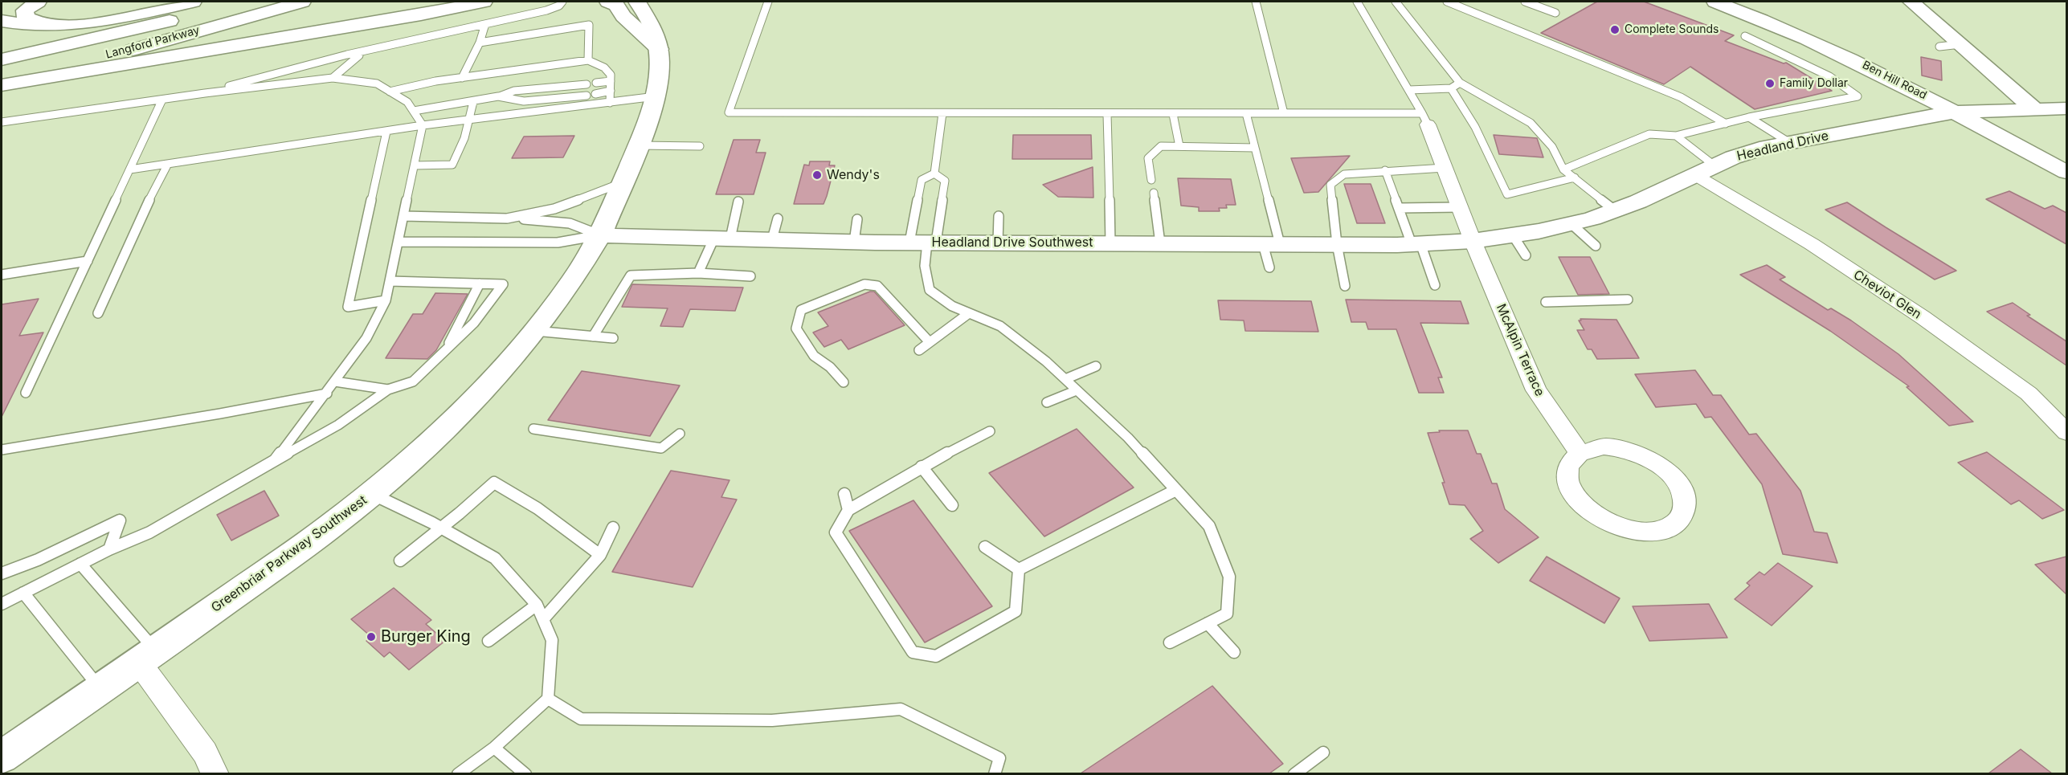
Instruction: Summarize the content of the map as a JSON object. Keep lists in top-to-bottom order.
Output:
{
  "streets": {
    "main road": [
      "Langford Parkway",
      "Ben Hill Road",
      "Headland Drive",
      "Headland Drive Southwest",
      "Greenbriar Parkway Southwest"
    ],
    "street": ["Cheviot Glen", "McAlpin Terrace"]
  },
  "crossings": [
    ["Ben Hill Road", "Headland Drive"],
    ["Headland Drive", "Headland Drive Southwest"],
    ["Headland Drive", "Cheviot Glen"],
    ["Headland Drive", "McAlpin Terrace"],
    ["Headland Drive Southwest", "Greenbriar Parkway Southwest"]
  ],
  "places": [
    "Complete Sounds",
    "Family Dollar",
    "Wendy's",
    "Burger King"
  ]
}
